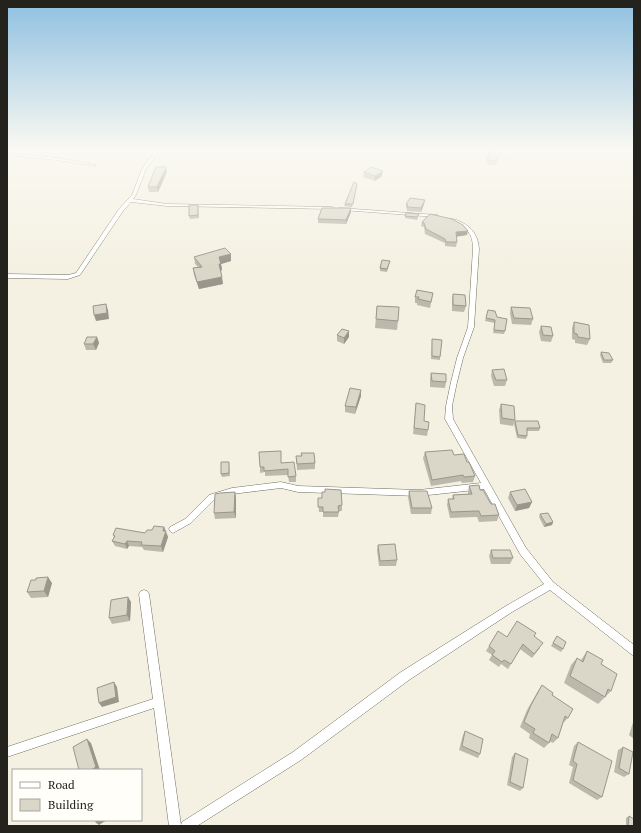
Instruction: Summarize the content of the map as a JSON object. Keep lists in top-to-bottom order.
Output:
{
  "legend": ["Road", "Building"]
}
